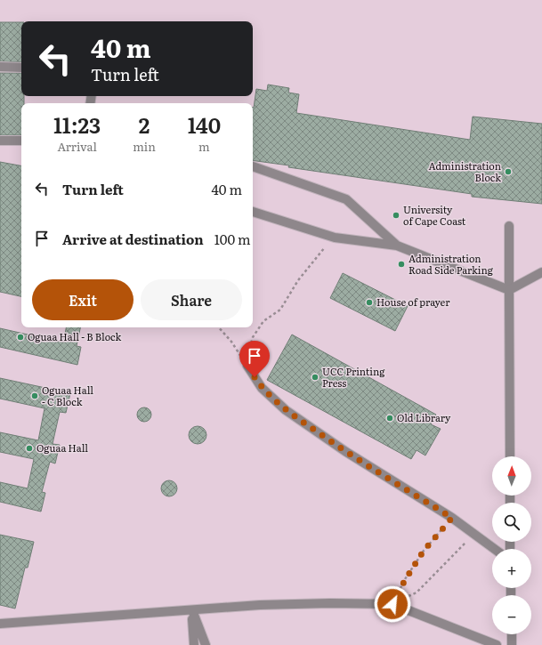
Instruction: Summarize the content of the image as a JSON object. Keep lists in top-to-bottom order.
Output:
{
  "places": [
    "Administration Block",
    "University of Cape Coast",
    "Administration Road Side Parking",
    "House of prayer",
    "Oguaa Hall - B Block",
    "UCC Printing Press",
    "Oguaa Hall - C Block",
    "Old Library",
    "Oguaa Hall"
  ],
  "north": "top",
  "page": {
    "turn": ["40 m", "Turn left"],
    "eta": [
      "11:23",
      "Arrival",
      "2",
      "min",
      "140",
      "m"
    ],
    "list": [
      {
        "name": "Turn left",
        "value": "40 m"
      },
      {
        "name": "Arrive at destination",
        "value": "100 m"
      }
    ],
    "buttons": ["Exit", "Share"],
    "map_buttons": ["+", "−"]
  }
}
